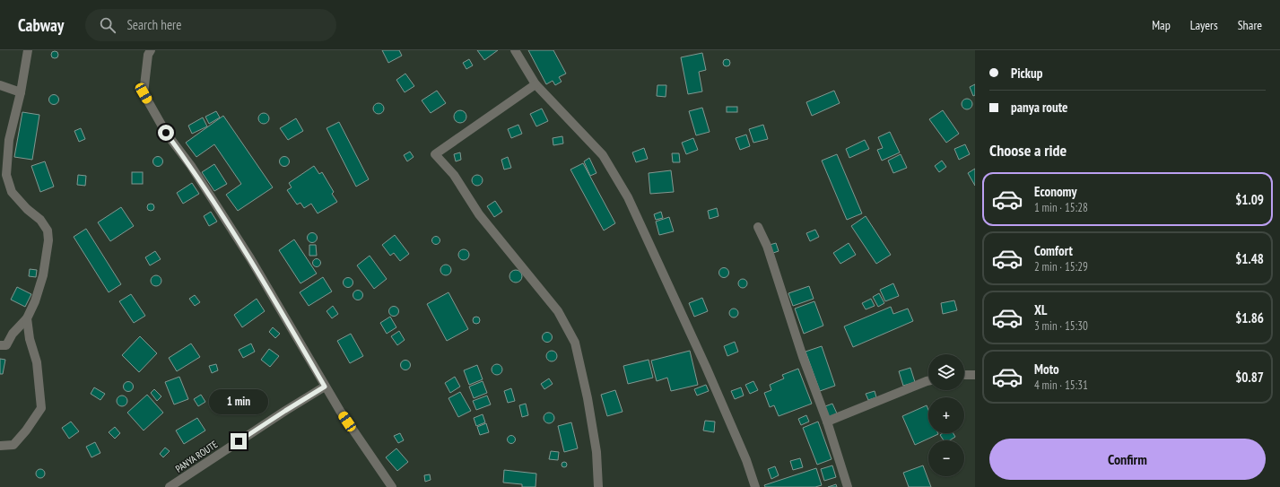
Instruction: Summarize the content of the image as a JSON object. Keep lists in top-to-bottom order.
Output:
{
  "streets": {
    "street": ["PANYA ROUTE"]
  },
  "page": {
    "header": "Cabway",
    "search": "Search here",
    "nav": ["Map", "Layers", "Share"],
    "banner": ["Pickup", "panya route"],
    "heading": "Choose a ride",
    "list": [
      {
        "name": "Economy",
        "note": "1 min · 15:28",
        "value": "$1.09"
      },
      {
        "name": "Comfort",
        "note": "2 min · 15:29",
        "value": "$1.48"
      },
      {
        "name": "XL",
        "note": "3 min · 15:30",
        "value": "$1.86"
      },
      {
        "name": "Moto",
        "note": "4 min · 15:31",
        "value": "$0.87"
      }
    ],
    "map_buttons": ["+", "−"],
    "bubble": "1 min",
    "buttons": "Confirm"
  }
}
